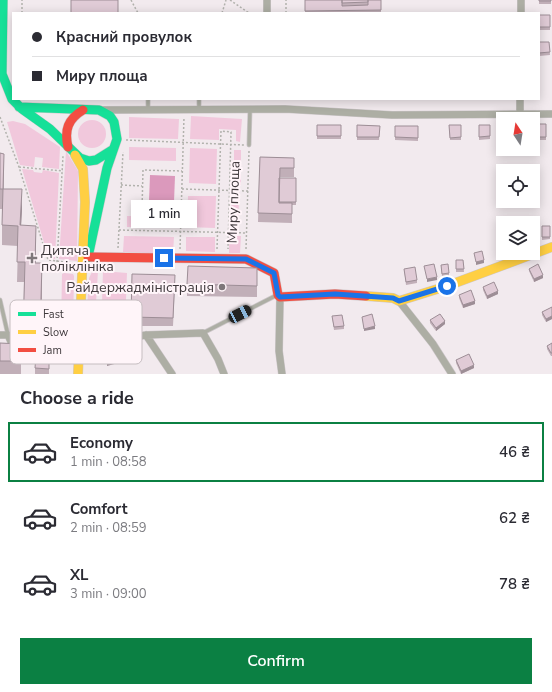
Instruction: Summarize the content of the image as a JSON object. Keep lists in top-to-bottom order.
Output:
{
  "streets": {
    "street": ["Миру площа"]
  },
  "places": {
    "health": ["Дитяча поліклініка"],
    "other": ["Райдержадміністрація"]
  },
  "legend": ["Fast", "Slow", "Jam"],
  "north": "top",
  "page": {
    "banner": ["Красний провулок", "Миру площа"],
    "bubble": "1 min",
    "heading": "Choose a ride",
    "list": [
      {
        "name": "Economy",
        "note": "1 min · 08:58",
        "value": "46 ₴"
      },
      {
        "name": "Comfort",
        "note": "2 min · 08:59",
        "value": "62 ₴"
      },
      {
        "name": "XL",
        "note": "3 min · 09:00",
        "value": "78 ₴"
      }
    ],
    "buttons": "Confirm"
  }
}
